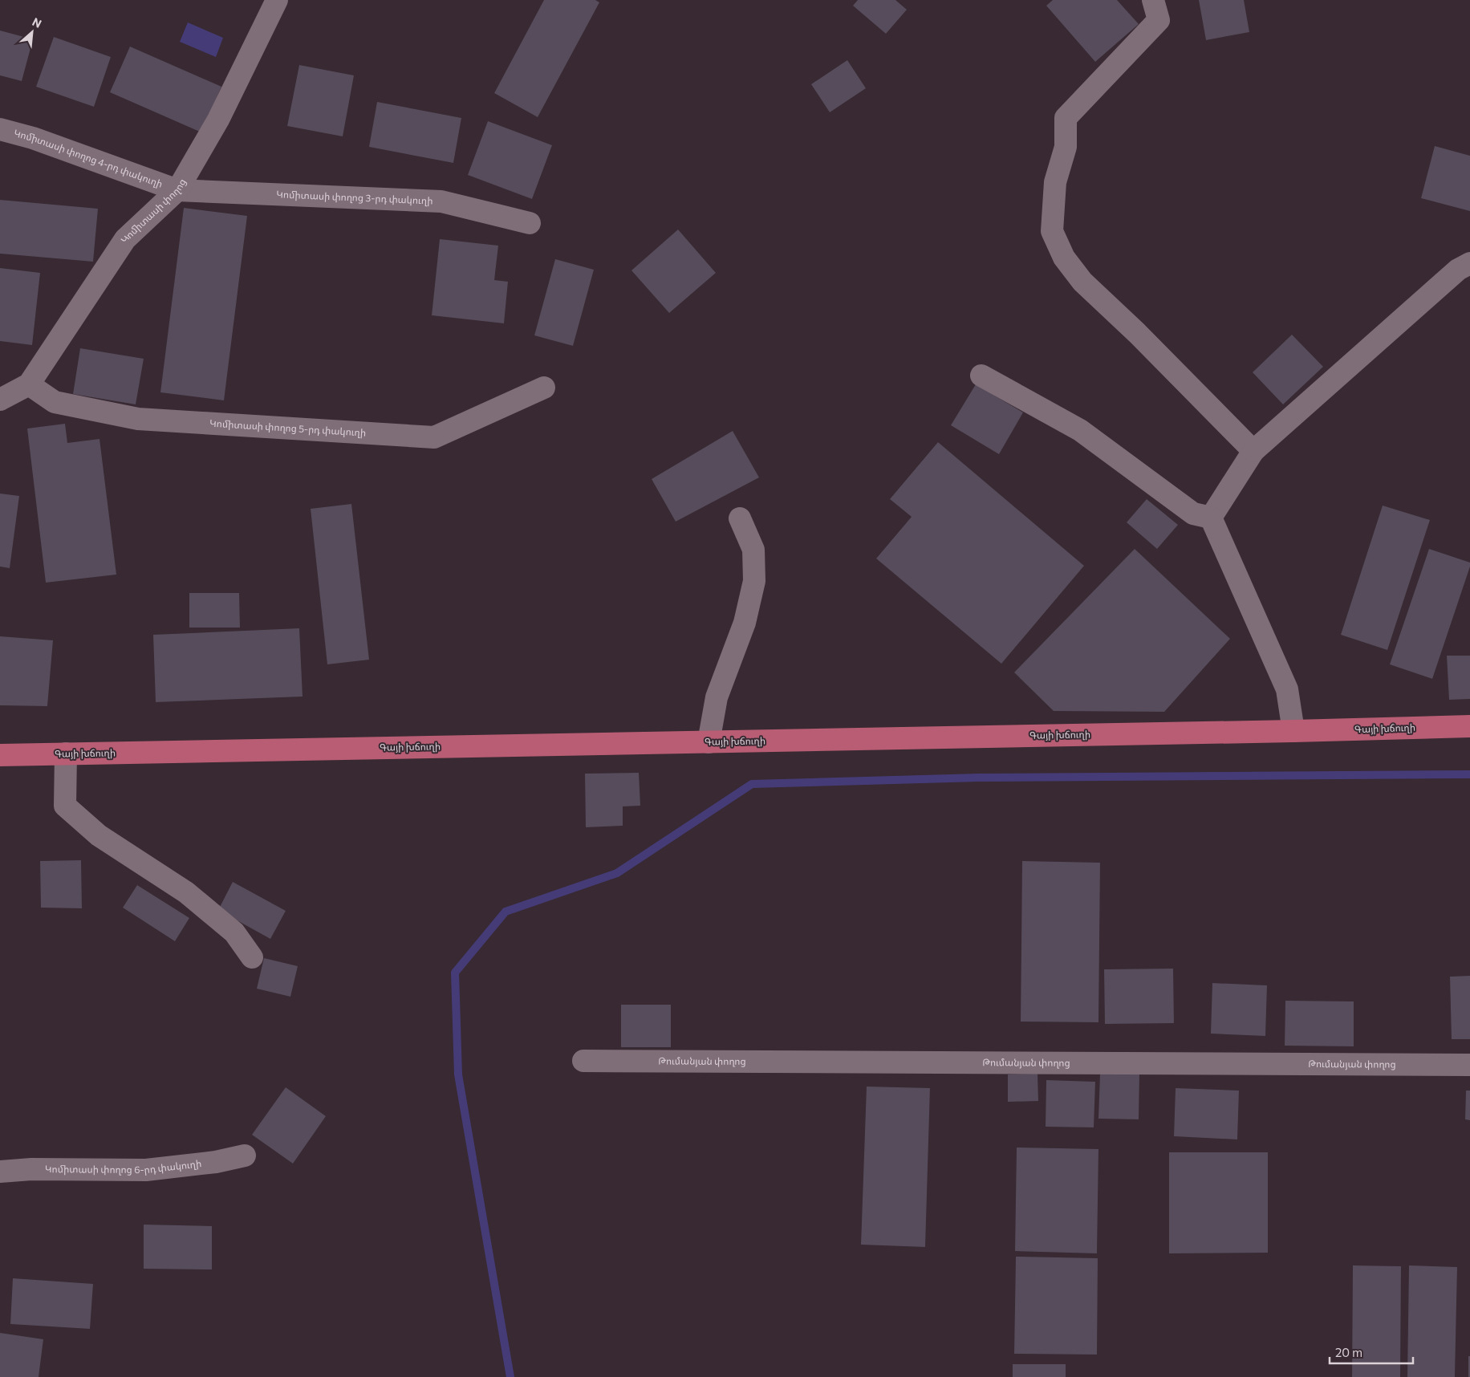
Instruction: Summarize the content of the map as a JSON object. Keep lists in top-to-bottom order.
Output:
{
  "streets": {
    "main road": ["Գայի խճուղի"],
    "street": [
      "Կոմիտասի փողոց 4-րդ փակուղի",
      "Կոմիտասի փողոց 3-րդ փակուղի",
      "Կոմիտասի փողոց",
      "Կոմիտասի փողոց 5-րդ փակուղի",
      "Թումանյան փողոց",
      "Կոմիտասի փողոց 6-րդ փակուղի"
    ]
  },
  "crossings": [
    ["Կոմիտասի փողոց 4-րդ փակուղի", "Կոմիտասի փողոց 3-րդ փակուղի"],
    ["Կոմիտասի փողոց 4-րդ փակուղի", "Կոմիտասի փողոց"],
    ["Կոմիտասի փողոց 3-րդ փակուղի", "Կոմիտասի փողոց"],
    ["Կոմիտասի փողոց", "Կոմիտասի փողոց 5-րդ փակուղի"]
  ],
  "scale_bar": "20 m",
  "north": "top right"
}
